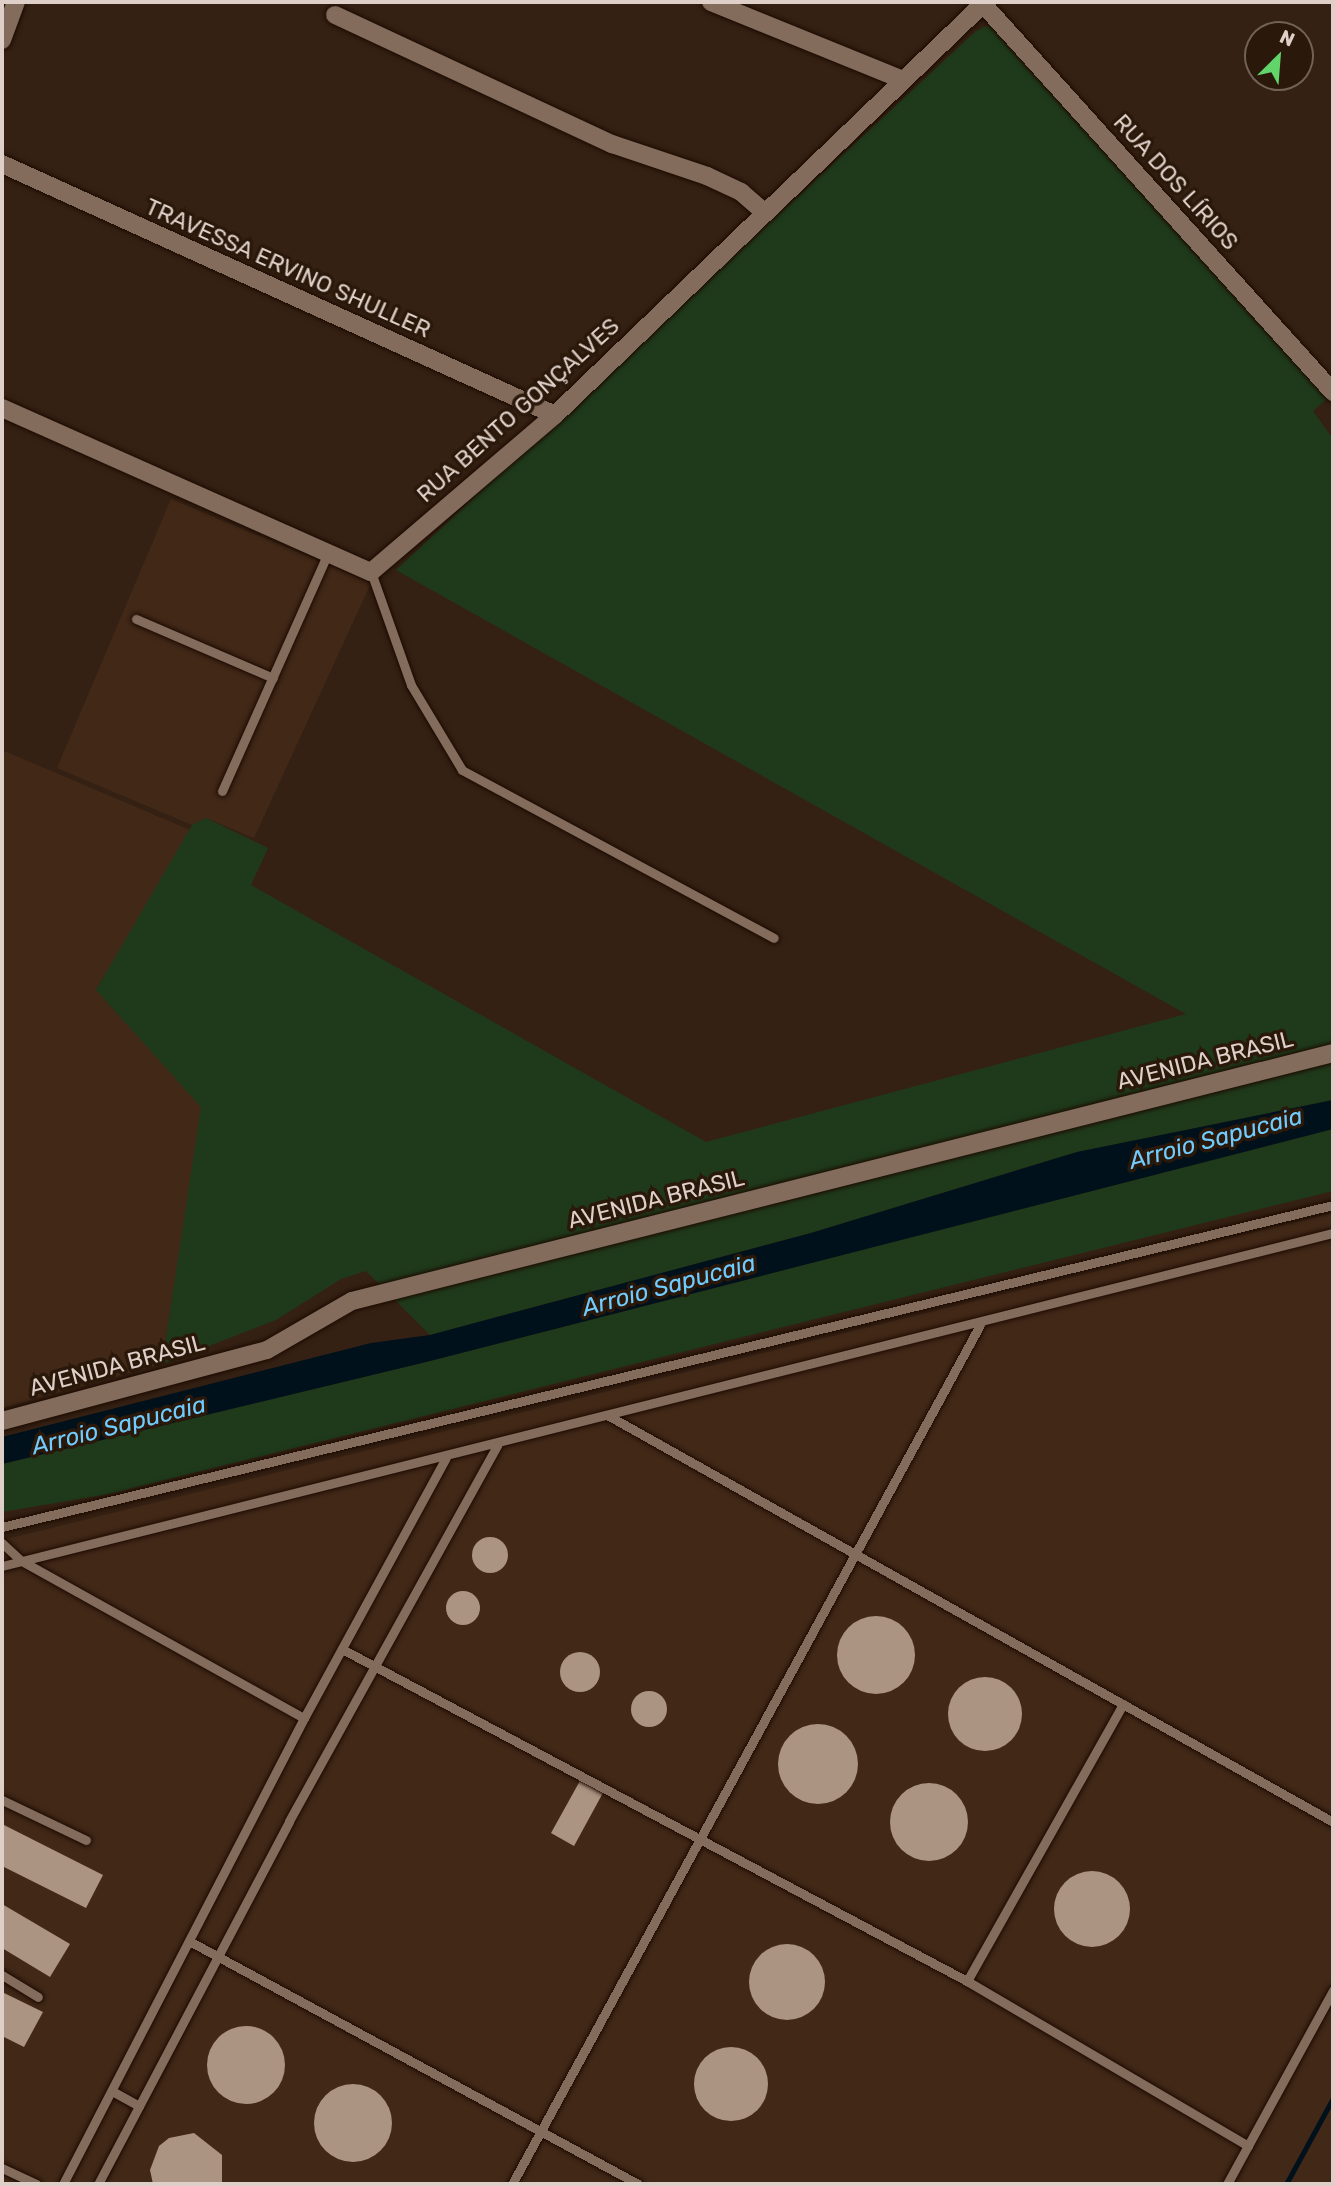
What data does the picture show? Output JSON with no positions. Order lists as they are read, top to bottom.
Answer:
{
  "streets": {
    "main road": [
      "RUA DOS LÍRIOS",
      "TRAVESSA ERVINO SHULLER",
      "RUA BENTO GONÇALVES",
      "AVENIDA BRASIL"
    ]
  },
  "crossings": [
    ["RUA DOS LÍRIOS", "RUA BENTO GONÇALVES"],
    ["TRAVESSA ERVINO SHULLER", "RUA BENTO GONÇALVES"]
  ],
  "water": ["Arroio Sapucaia"],
  "north": "top right"
}
